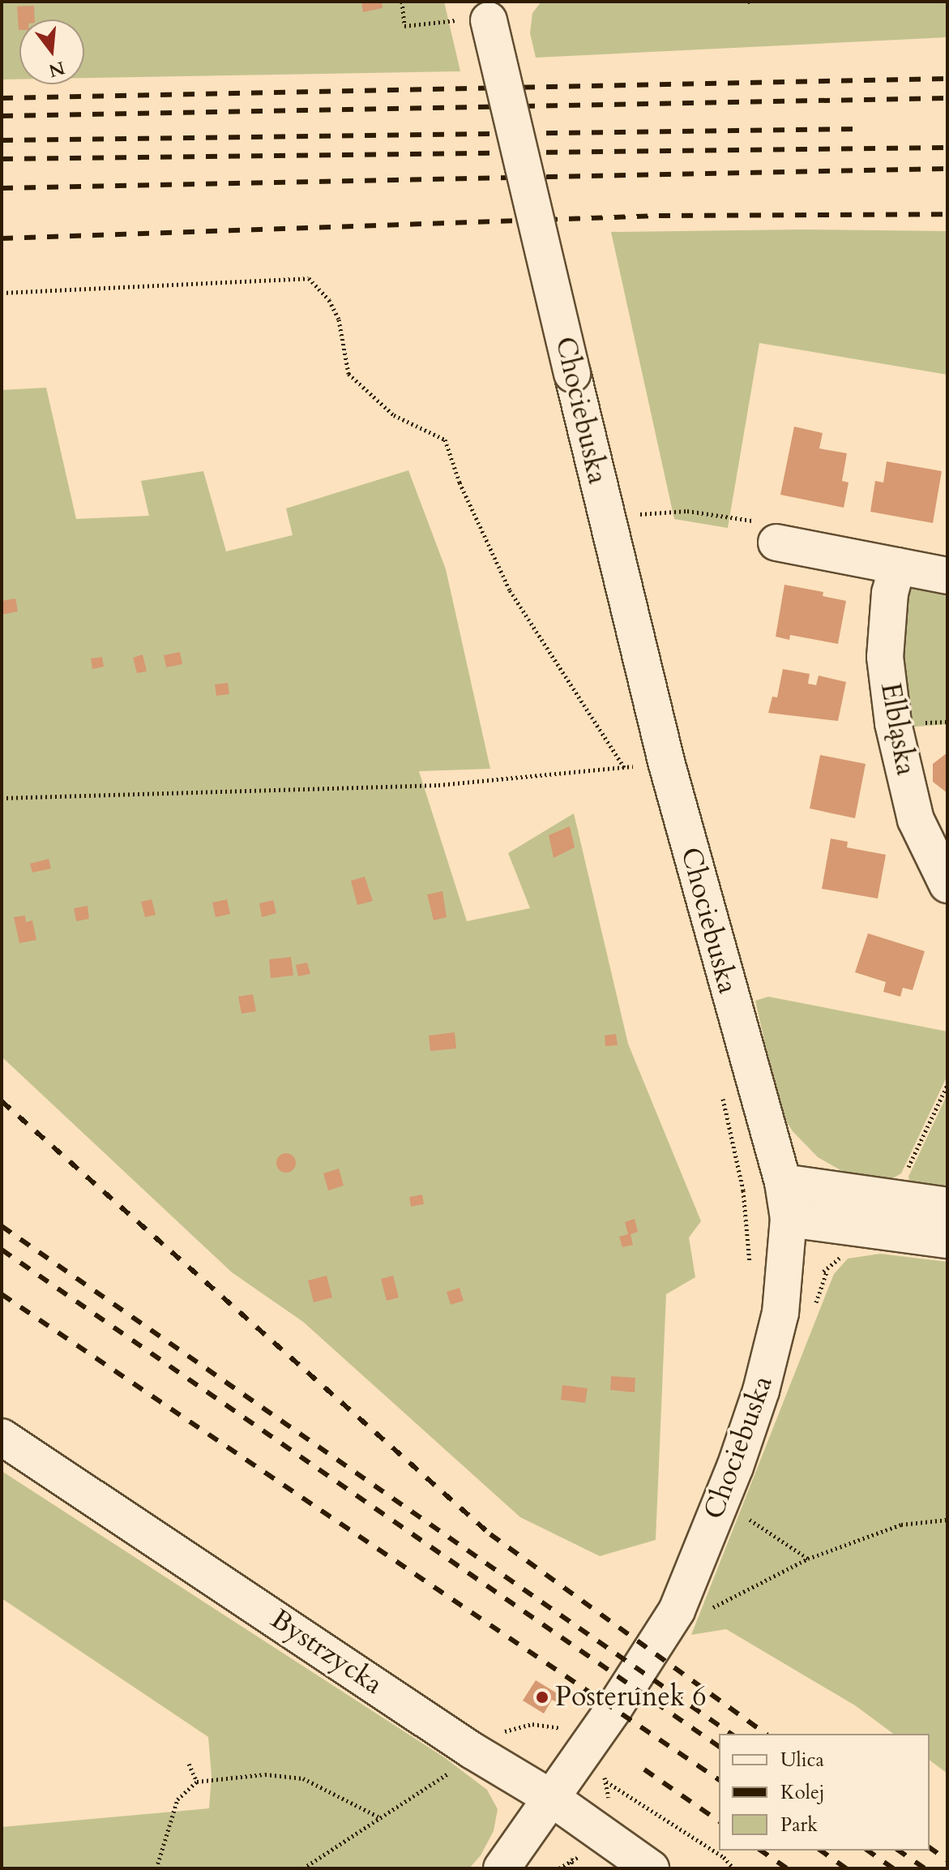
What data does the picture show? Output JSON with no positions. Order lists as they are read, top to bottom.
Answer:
{
  "streets": {
    "street": ["Chociebuska", "Elbląska", "Bystrzycka"]
  },
  "crossings": [
    ["Chociebuska", "Bystrzycka"]
  ],
  "places": ["Posterunek 6"],
  "legend": ["Ulica", "Kolej", "Park"],
  "north": "bottom"
}
